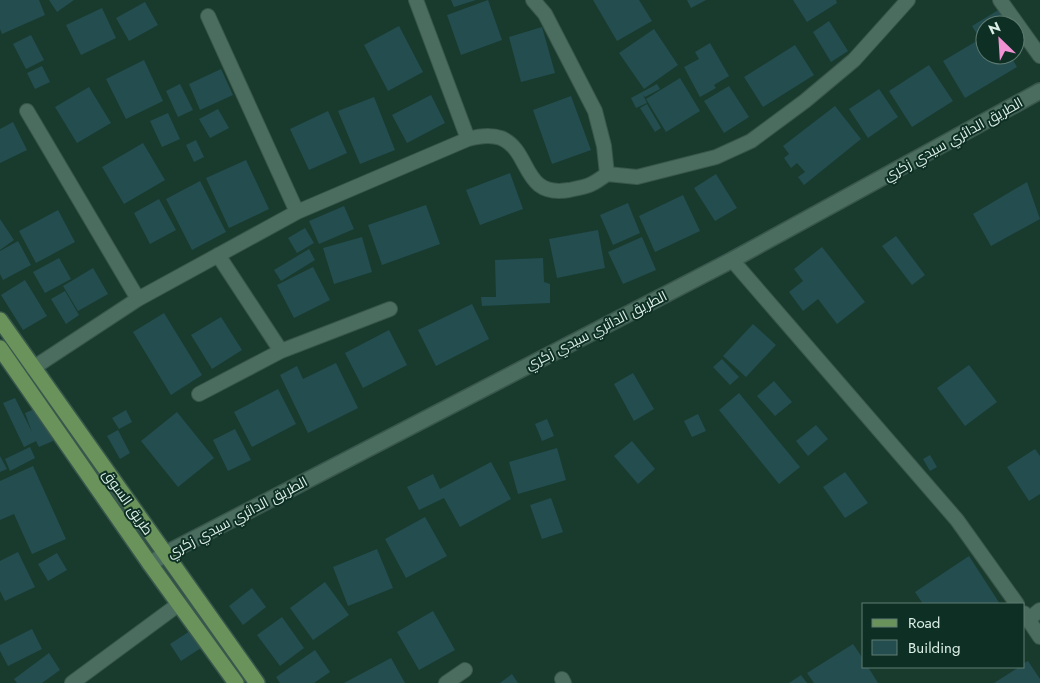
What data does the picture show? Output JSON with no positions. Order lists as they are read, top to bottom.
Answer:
{
  "streets": {
    "main road": ["طريق السوق"],
    "street": ["الطريق الدائري سيدي زكري"]
  },
  "crossings": [
    ["الطريق الدائري سيدي زكري", "طريق السوق"]
  ],
  "legend": ["Road", "Building"],
  "north": "top left"
}
